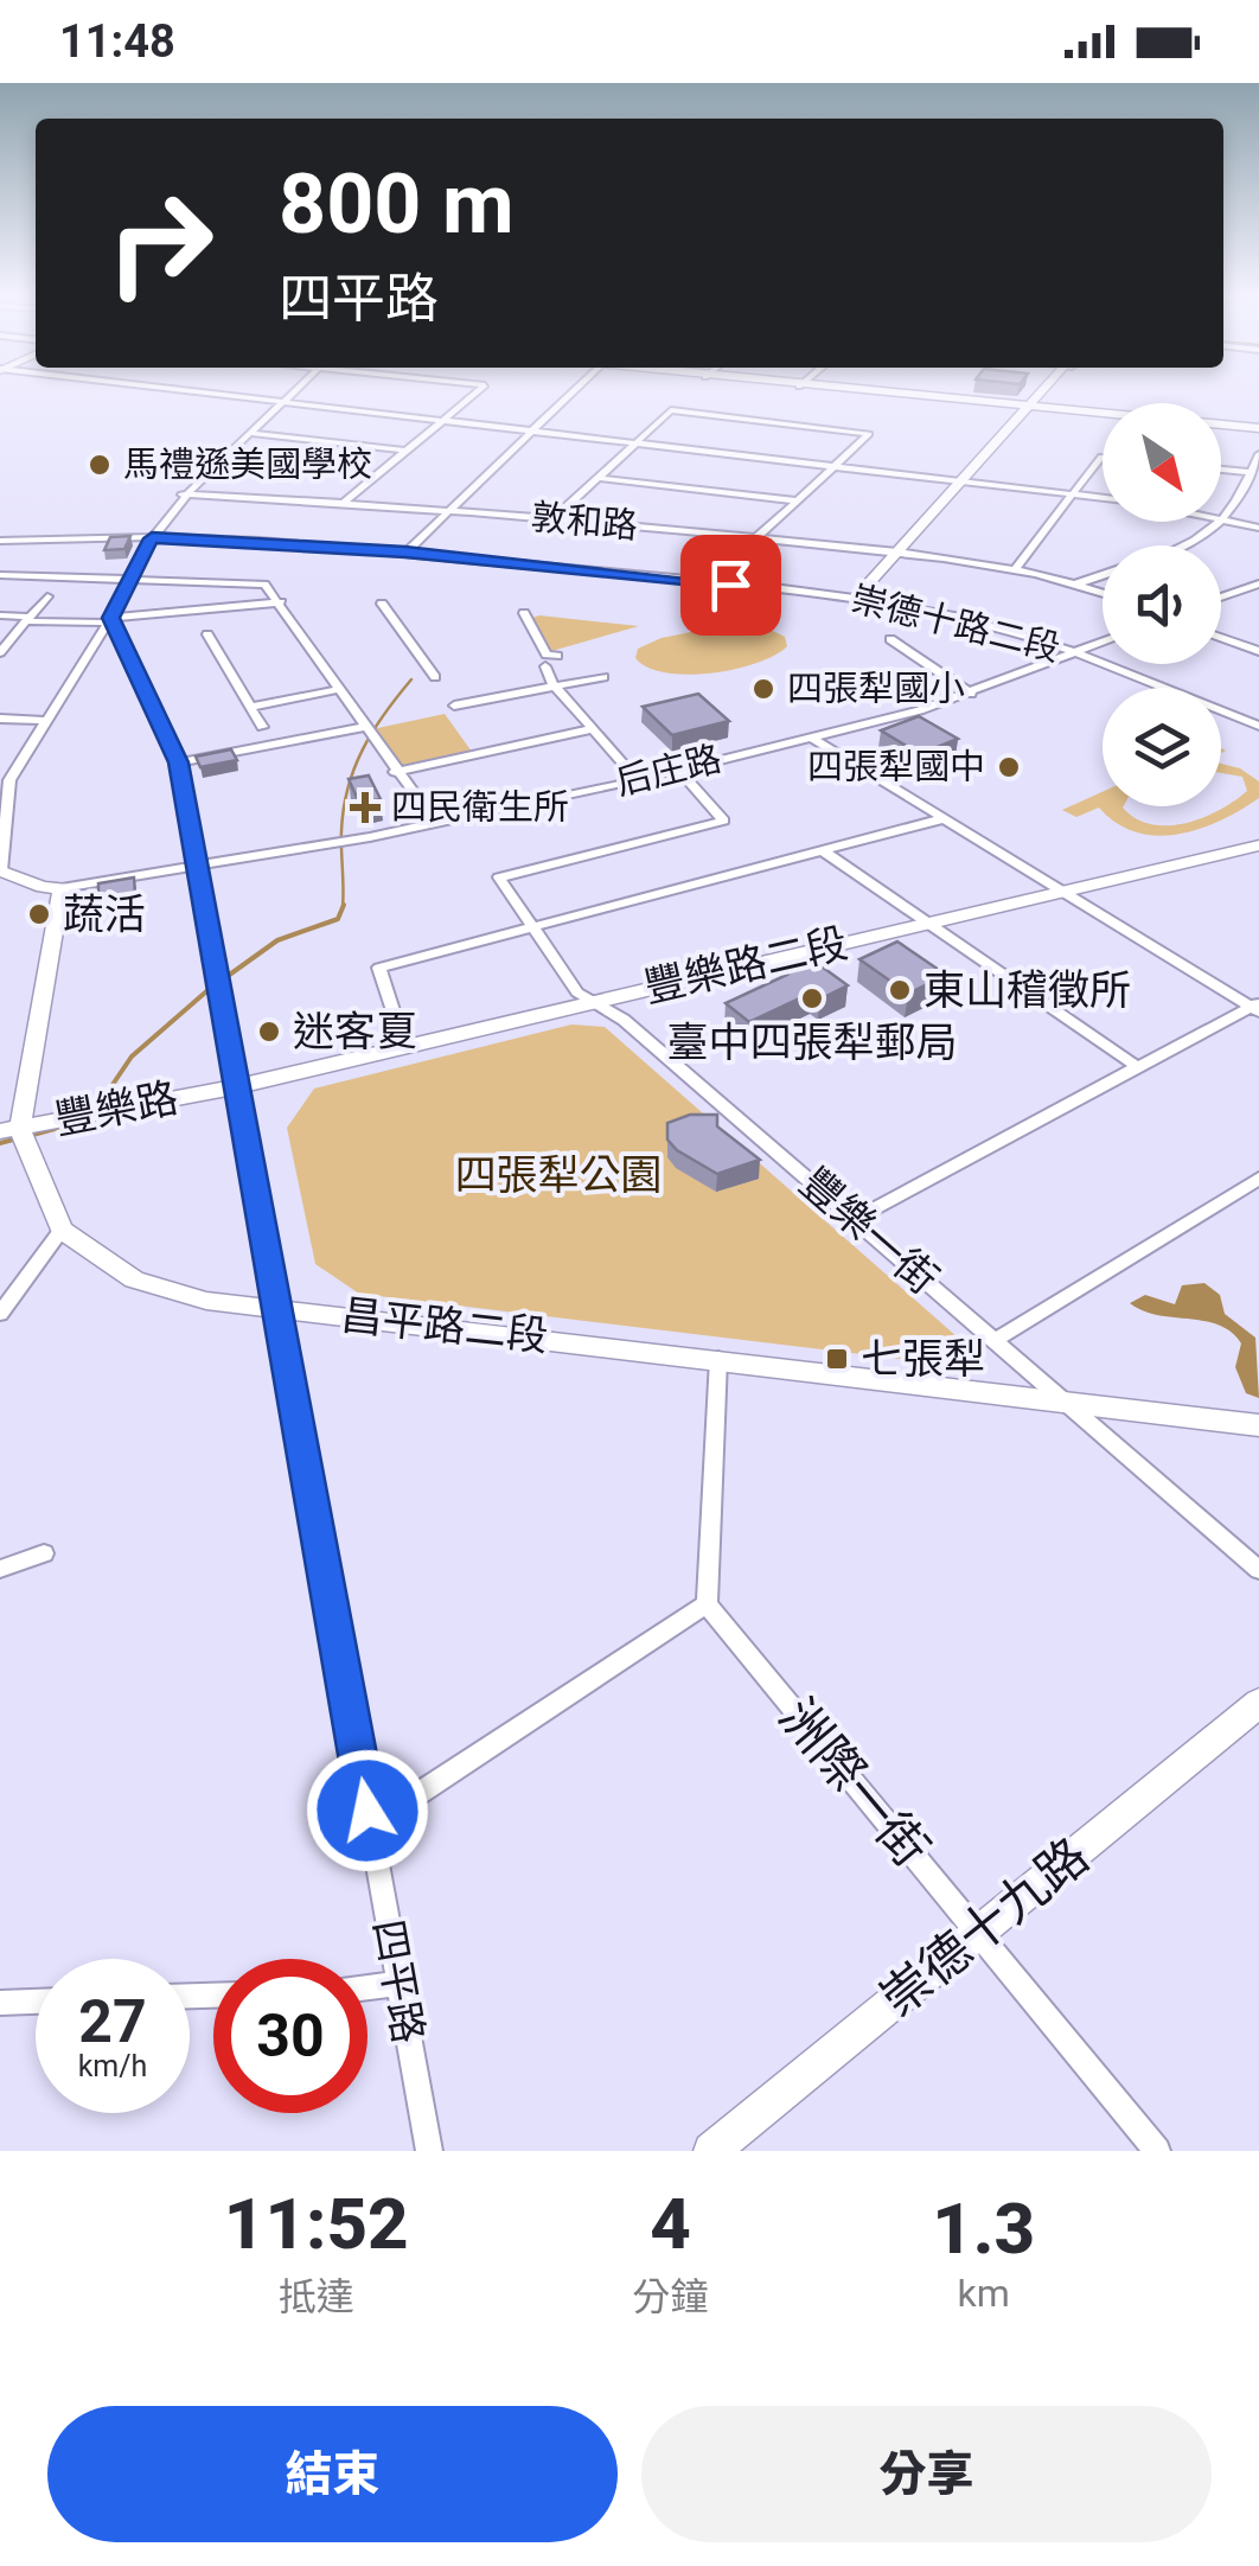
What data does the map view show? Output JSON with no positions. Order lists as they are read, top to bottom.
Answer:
{
  "streets": {
    "street": [
      "敦和路",
      "崇德十路二段",
      "后庄路",
      "豐樂路二段",
      "豐樂路",
      "豐樂一街",
      "昌平路二段",
      "洲際一街",
      "崇德十九路",
      "四平路"
    ]
  },
  "crossings": [
    ["崇德十路二段", "后庄路"],
    ["后庄路", "豐樂一街"],
    ["后庄路", "四平路"],
    ["豐樂路二段", "豐樂路"],
    ["豐樂路二段", "豐樂一街"],
    ["豐樂路二段", "四平路"],
    ["豐樂路", "四平路"],
    ["豐樂一街", "昌平路二段"],
    ["昌平路二段", "四平路"],
    ["洲際一街", "崇德十九路"]
  ],
  "parks": ["四張犁公園"],
  "places": {
    "other": [
      "馬禮遜美國學校",
      "四張犁國小",
      "四張犁國中",
      "蔬活",
      "東山稽徵所",
      "臺中四張犁郵局",
      "迷客夏"
    ],
    "health": ["四民衛生所"],
    "transit": ["七張犁"]
  },
  "north": "bottom right",
  "page": {
    "status": "11:48",
    "turn": ["800 m", "四平路"],
    "speed": "27 km/h",
    "limit": "30",
    "eta": [
      "11:52",
      "抵達",
      "4",
      "分鐘",
      "1.3",
      "km"
    ],
    "buttons": ["結束", "分享"]
  }
}
